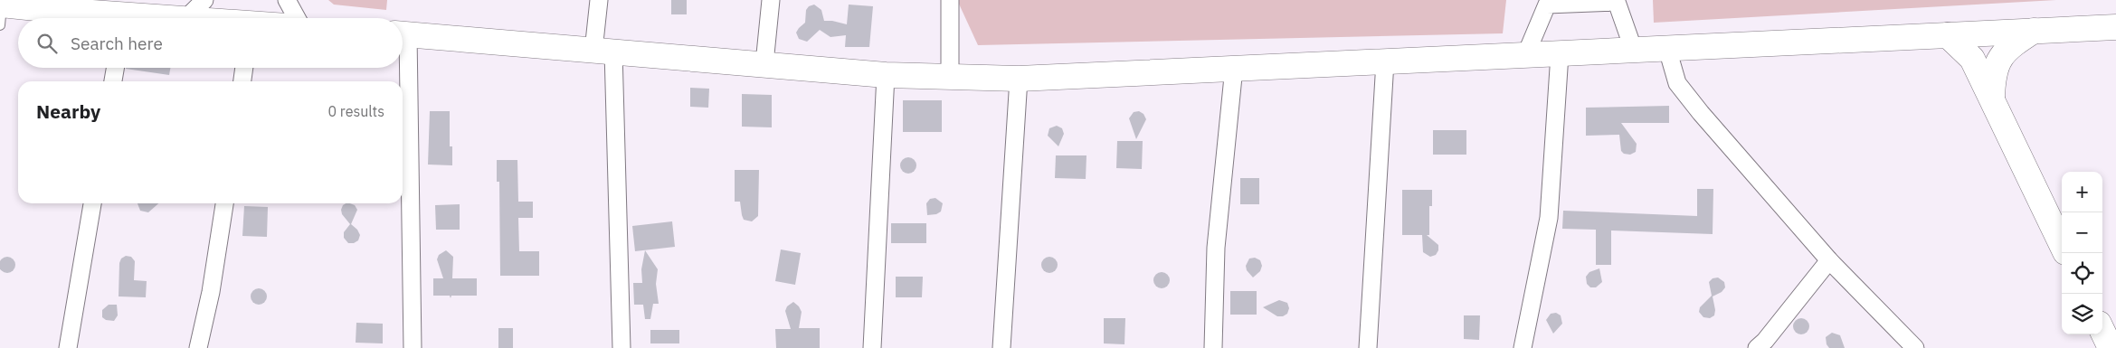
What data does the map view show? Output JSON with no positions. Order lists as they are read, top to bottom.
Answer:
{
  "page": {
    "search": "Search here",
    "heading": ["Nearby", "0 results"],
    "map_buttons": ["+", "−"]
  }
}
